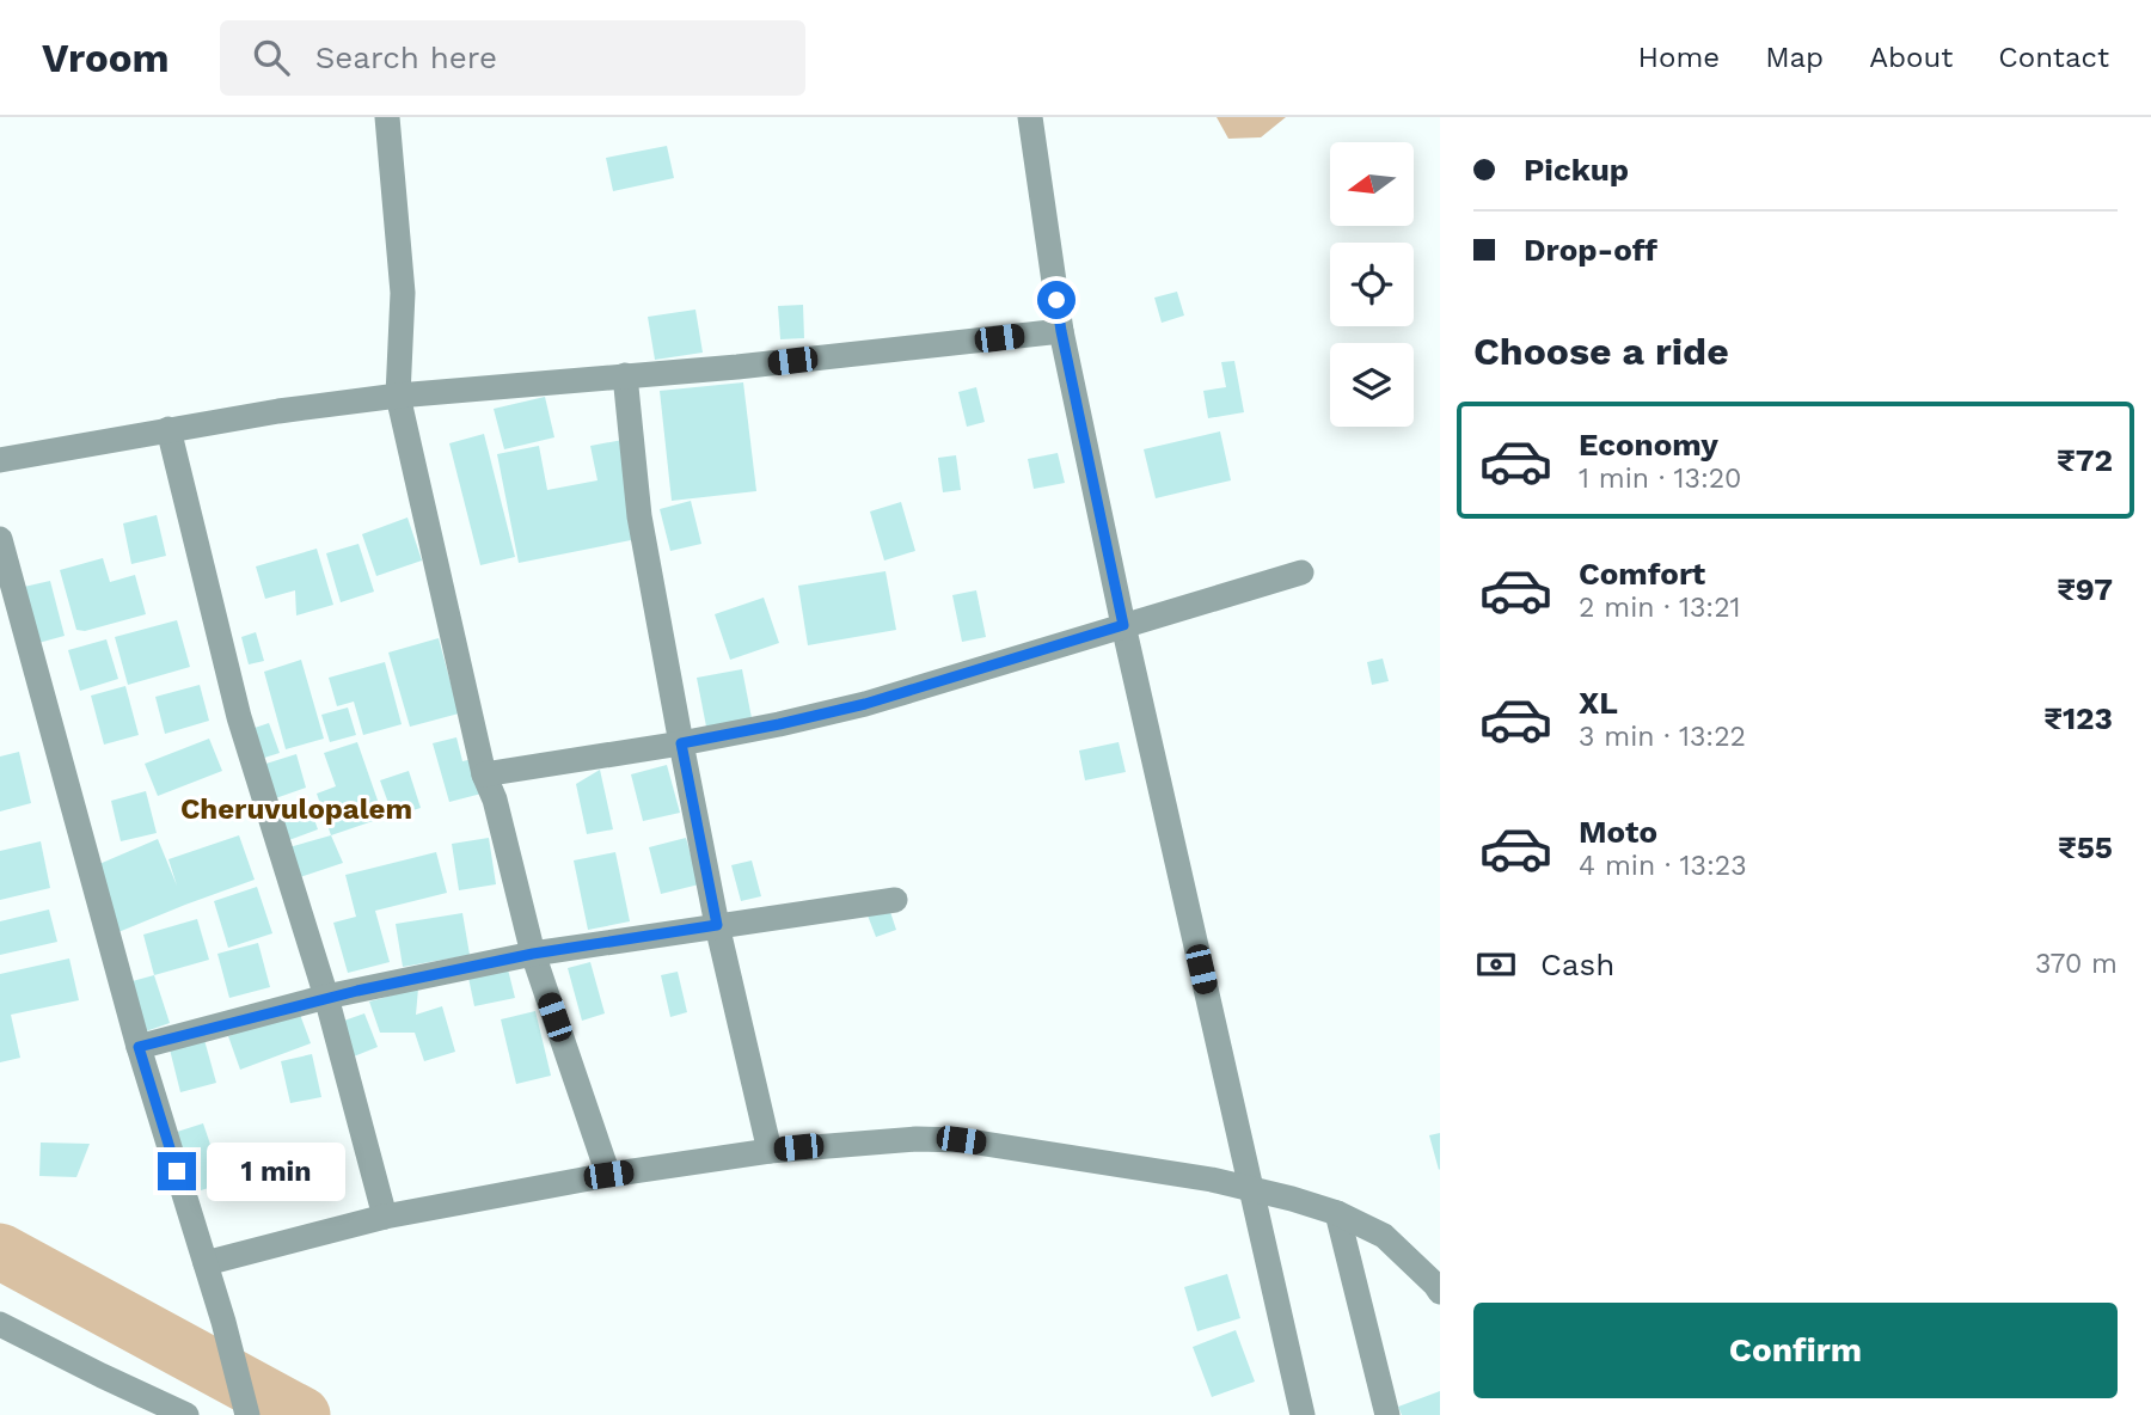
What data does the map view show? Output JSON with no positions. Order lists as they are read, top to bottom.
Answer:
{
  "districts": ["Cheruvulopalem"],
  "north": "left",
  "page": {
    "header": "Vroom",
    "search": "Search here",
    "nav": [
      "Home",
      "Map",
      "About",
      "Contact"
    ],
    "banner": ["Pickup", "Drop-off"],
    "heading": "Choose a ride",
    "list": [
      {
        "name": "Economy",
        "note": "1 min · 13:20",
        "value": "₹72"
      },
      {
        "name": "Comfort",
        "note": "2 min · 13:21",
        "value": "₹97"
      },
      {
        "name": "XL",
        "note": "3 min · 13:22",
        "value": "₹123"
      },
      {
        "name": "Moto",
        "note": "4 min · 13:23",
        "value": "₹55"
      }
    ],
    "pay": ["Cash", "370 m"],
    "bubble": "1 min",
    "buttons": "Confirm"
  }
}
